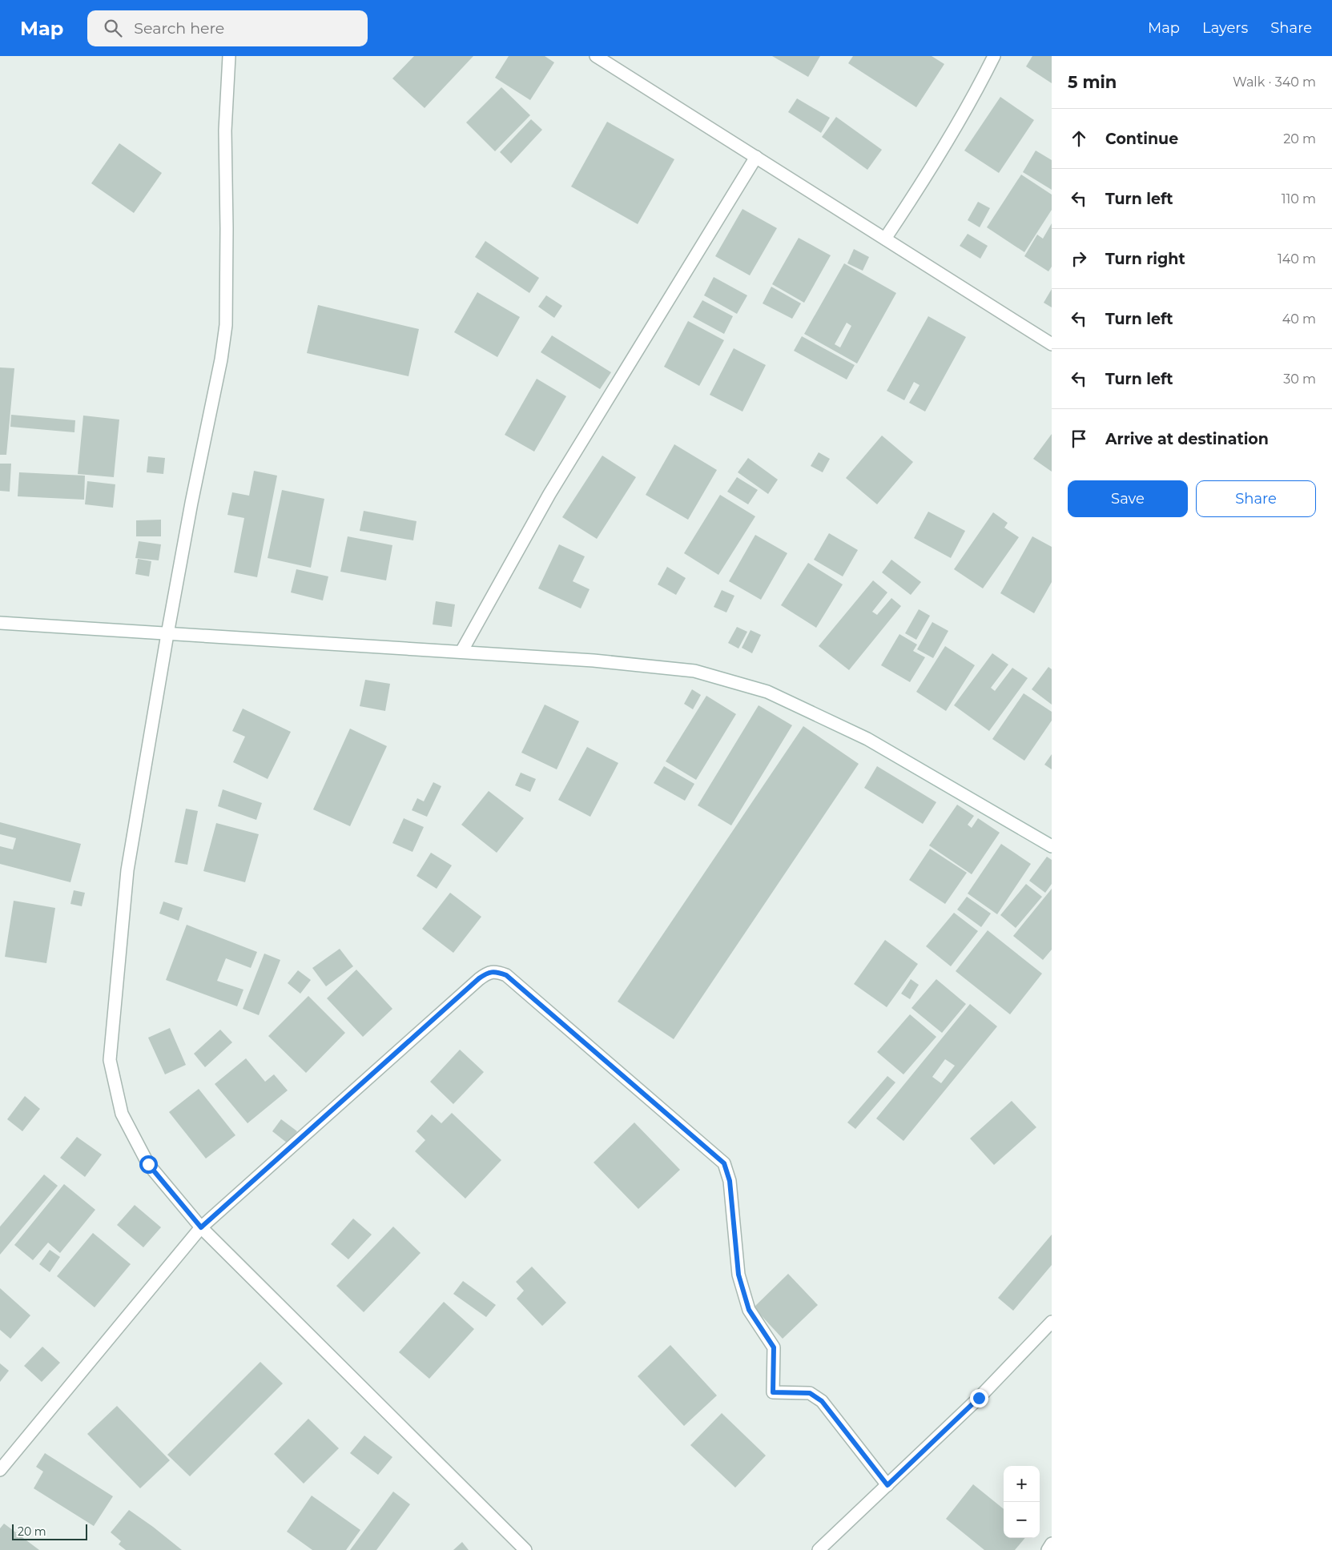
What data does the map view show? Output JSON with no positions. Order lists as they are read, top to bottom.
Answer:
{
  "scale_bar": "20 m",
  "page": {
    "header": "Map",
    "search": "Search here",
    "nav": ["Map", "Layers", "Share"],
    "heading": ["5 min", "Walk · 340 m"],
    "list": [
      ["Continue", "20 m"],
      ["Turn left", "110 m"],
      ["Turn right", "140 m"],
      ["Turn left", "40 m"],
      ["Turn left", "30 m"],
      "Arrive at destination"
    ],
    "buttons": ["Save", "Share"],
    "map_buttons": ["+", "−"],
    "scale": "20 m"
  }
}
